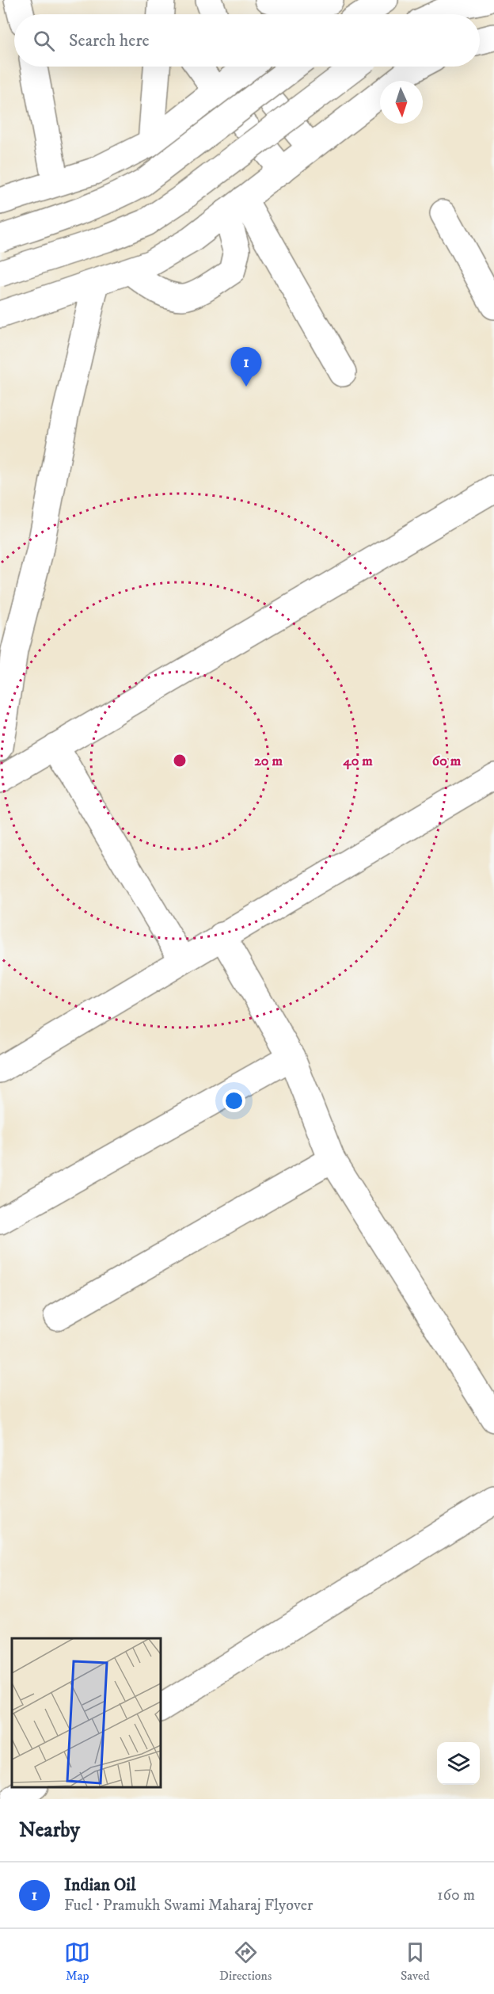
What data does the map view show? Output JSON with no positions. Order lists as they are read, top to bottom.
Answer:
{
  "north": "bottom",
  "page": {
    "search": "Search here",
    "pins": "1",
    "heading": "Nearby",
    "list": [
      {
        "mark": "1",
        "name": "Indian Oil",
        "note": "Fuel · Pramukh Swami Maharaj Flyover",
        "value": "160 m"
      }
    ],
    "nav": ["Map", "Directions", "Saved"]
  },
  "rings": ["20 m", "40 m", "60 m"]
}
